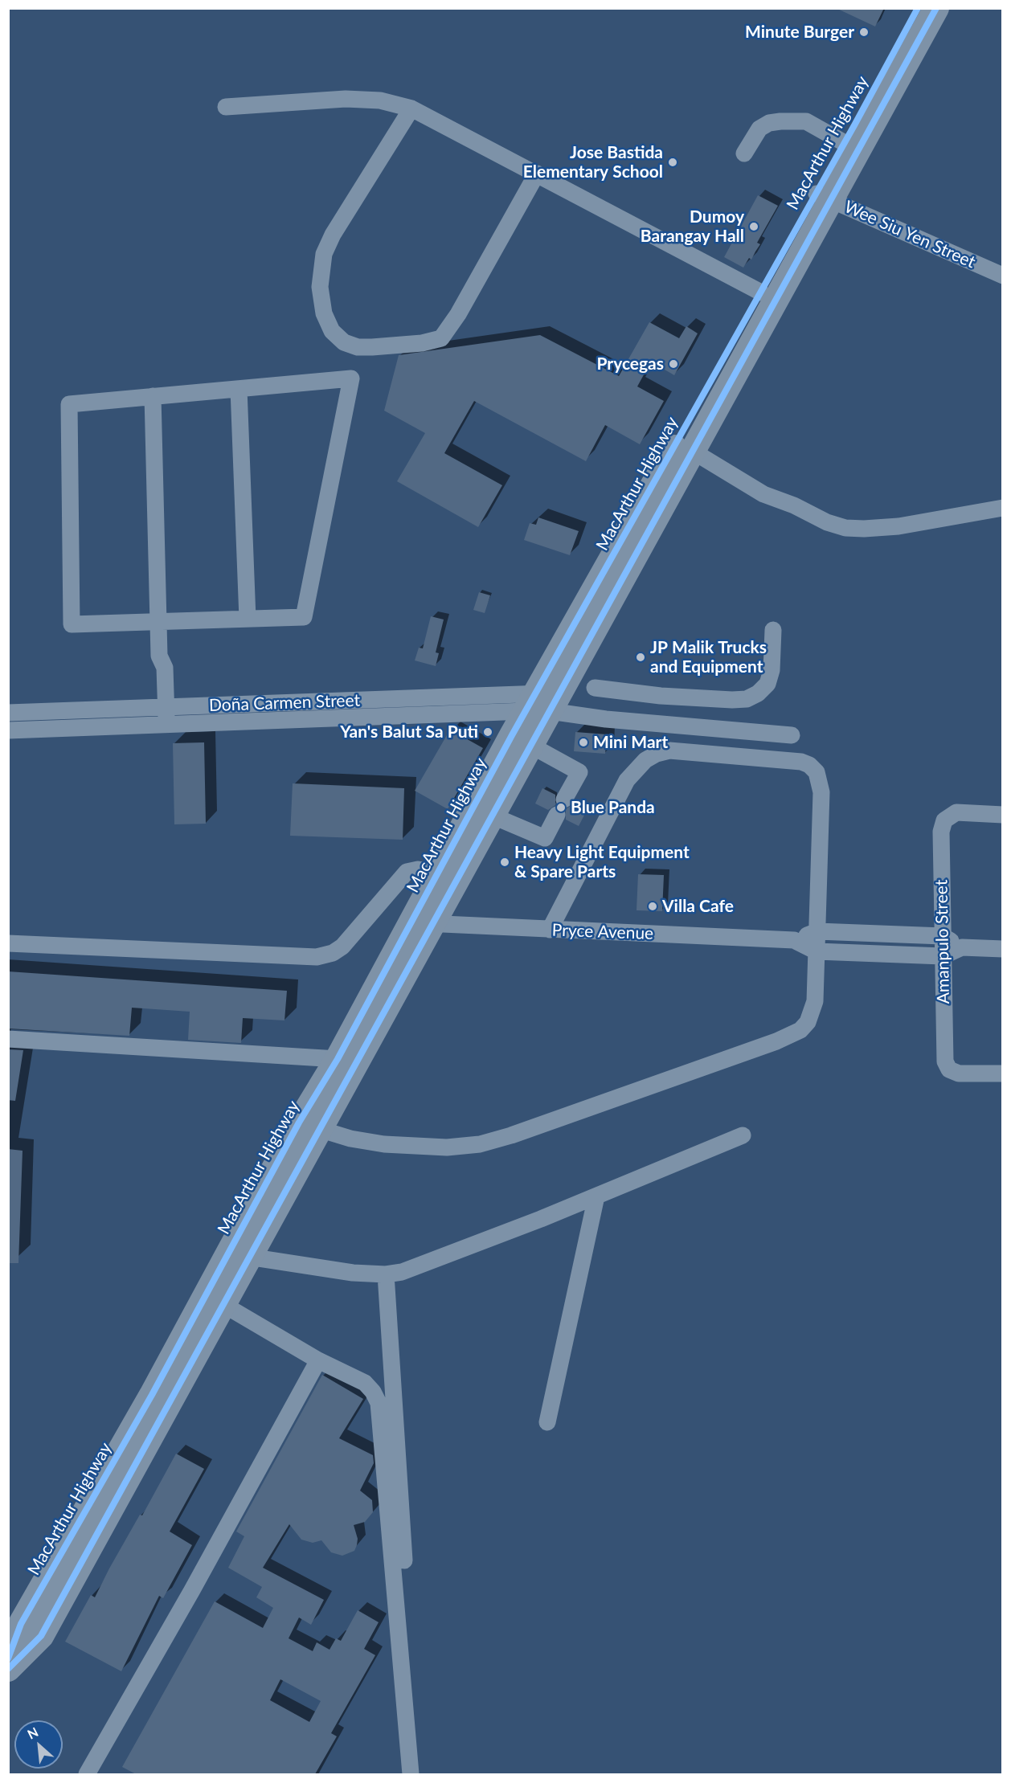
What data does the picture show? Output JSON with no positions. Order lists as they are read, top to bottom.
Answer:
{
  "streets": {
    "highway": ["MacArthur Highway"],
    "street": [
      "Wee Siu Yen Street",
      "Doña Carmen Street",
      "Pryce Avenue",
      "Amanpulo Street"
    ]
  },
  "crossings": [
    ["MacArthur Highway", "Wee Siu Yen Street"],
    ["MacArthur Highway", "Doña Carmen Street"],
    ["MacArthur Highway", "Pryce Avenue"],
    ["Pryce Avenue", "Amanpulo Street"]
  ],
  "places": [
    "Minute Burger",
    "Jose Bastida Elementary School",
    "Dumoy Barangay Hall",
    "Prycegas",
    "JP Malik Trucks and Equipment",
    "Yan's Balut Sa Puti",
    "Mini Mart",
    "Blue Panda",
    "Heavy Light Equipment & Spare Parts",
    "Villa Cafe"
  ],
  "north": "top left"
}
